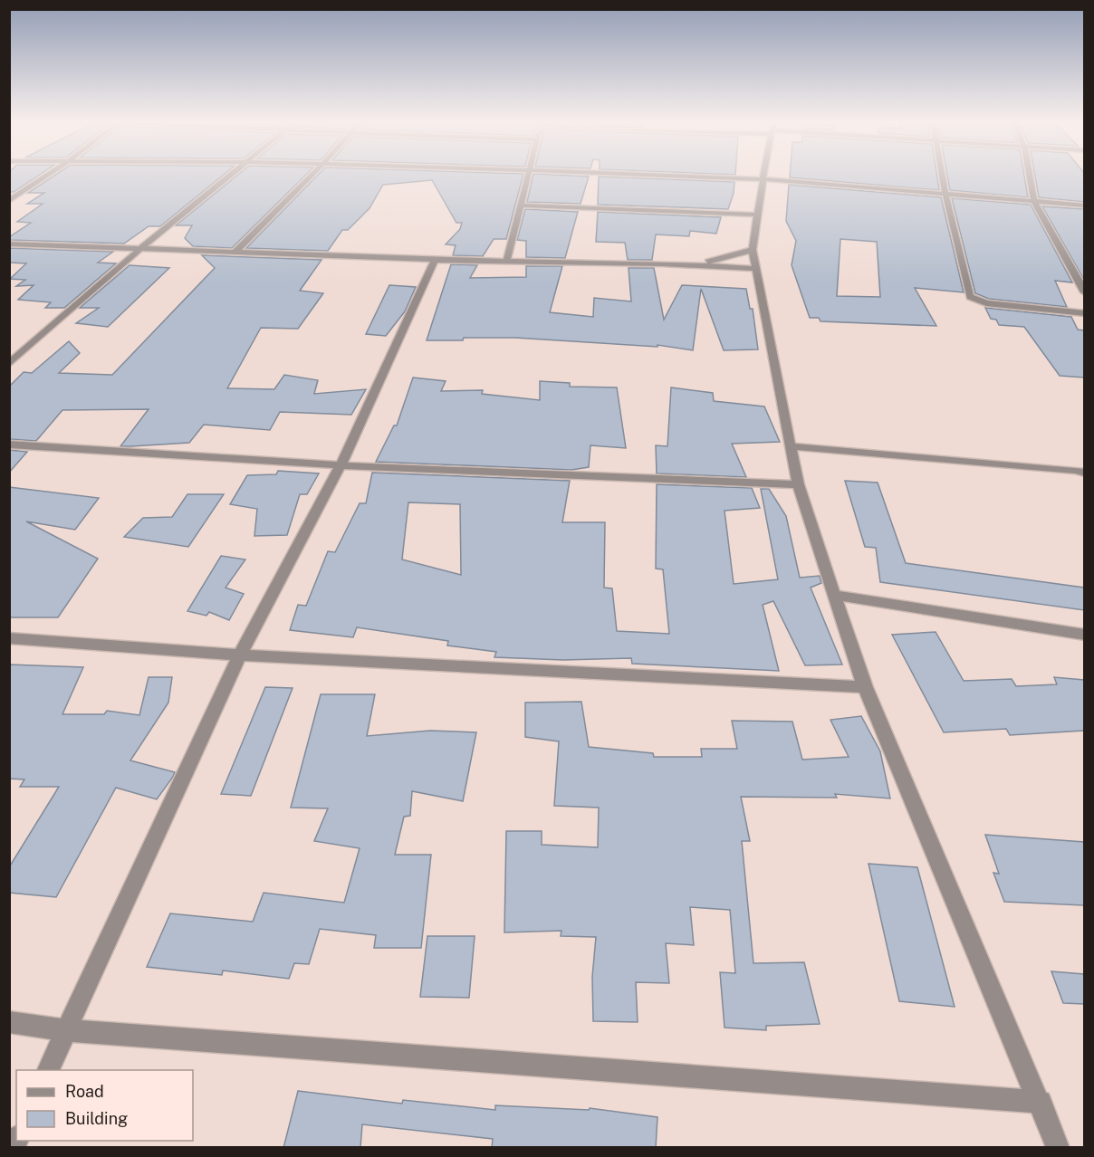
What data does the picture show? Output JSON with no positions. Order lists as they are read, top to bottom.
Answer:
{
  "legend": ["Road", "Building"]
}
